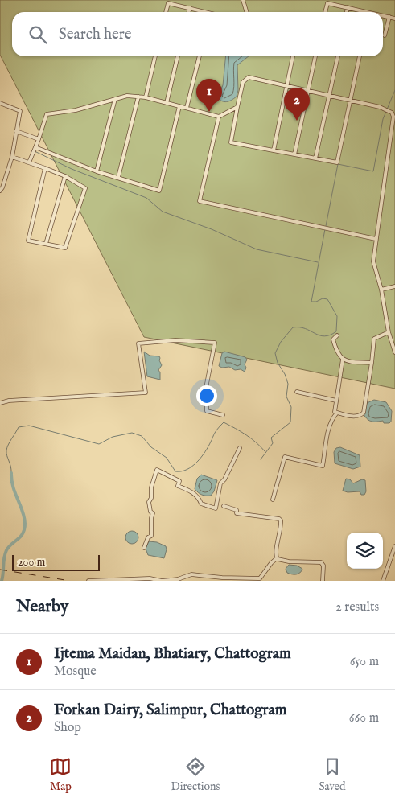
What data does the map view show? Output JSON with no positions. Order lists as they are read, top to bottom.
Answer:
{
  "scale_bar": "200 m",
  "page": {
    "search": "Search here",
    "pins": ["1", "2"],
    "scale": "200 m",
    "heading": ["Nearby", "2 results"],
    "list": [
      {
        "mark": "1",
        "name": "Ijtema Maidan, Bhatiary, Chattogram",
        "note": "Mosque",
        "value": "650 m"
      },
      {
        "mark": "2",
        "name": "Forkan Dairy, Salimpur, Chattogram",
        "note": "Shop",
        "value": "660 m"
      }
    ],
    "nav": ["Map", "Directions", "Saved"]
  }
}
